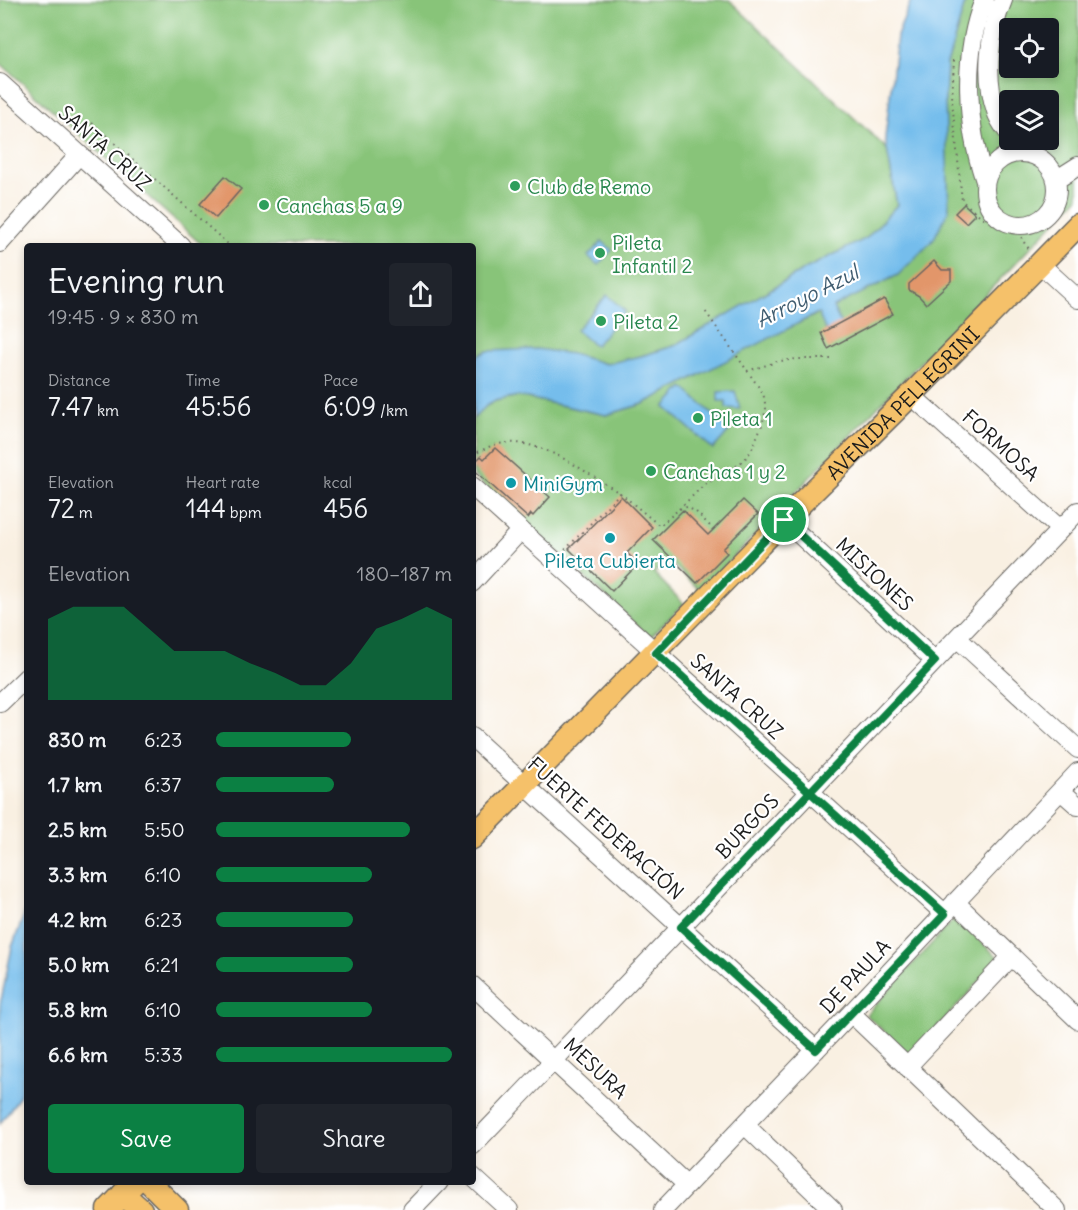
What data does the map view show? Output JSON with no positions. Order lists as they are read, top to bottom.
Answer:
{
  "streets": {
    "main road": ["AVENIDA PELLEGRINI"],
    "street": [
      "SANTA CRUZ",
      "FORMOSA",
      "MISIONES",
      "BURGOS",
      "FUERTE FEDERACIÓN",
      "DE PAULA",
      "MESURA"
    ]
  },
  "crossings": [
    ["SANTA CRUZ", "AVENIDA PELLEGRINI"],
    ["SANTA CRUZ", "BURGOS"],
    ["SANTA CRUZ", "DE PAULA"],
    ["AVENIDA PELLEGRINI", "FORMOSA"],
    ["AVENIDA PELLEGRINI", "MISIONES"],
    ["AVENIDA PELLEGRINI", "FUERTE FEDERACIÓN"],
    ["FORMOSA", "BURGOS"],
    ["MISIONES", "BURGOS"],
    ["BURGOS", "FUERTE FEDERACIÓN"],
    ["BURGOS", "MESURA"],
    ["FUERTE FEDERACIÓN", "DE PAULA"],
    ["DE PAULA", "MESURA"]
  ],
  "water": ["Arroyo Azul"],
  "places": [
    "Club de Remo",
    "Canchas 5 a 9",
    "Pileta Infantil 2",
    "Pileta 2",
    "Pileta 1",
    "Canchas 1 y 2",
    "MiniGym",
    "Pileta Cubierta"
  ],
  "page": {
    "heading": ["Evening run", "19:45 · 9 × 830 m"],
    "stats": [
      ["Distance", "7.47 km"],
      ["Time", "45:56"],
      ["Pace", "6:09 /km"],
      ["Elevation", "72 m"],
      ["Heart rate", "144 bpm"],
      ["kcal", "456"]
    ],
    "chart": ["Elevation", "180–187 m"],
    "list": [
      {
        "name": "830 m",
        "note": "6:23"
      },
      {
        "name": "1.7 km",
        "note": "6:37"
      },
      {
        "name": "2.5 km",
        "note": "5:50"
      },
      {
        "name": "3.3 km",
        "note": "6:10"
      },
      {
        "name": "4.2 km",
        "note": "6:23"
      },
      {
        "name": "5.0 km",
        "note": "6:21"
      },
      {
        "name": "5.8 km",
        "note": "6:10"
      },
      {
        "name": "6.6 km",
        "note": "5:33"
      }
    ],
    "buttons": ["Save", "Share"]
  }
}
